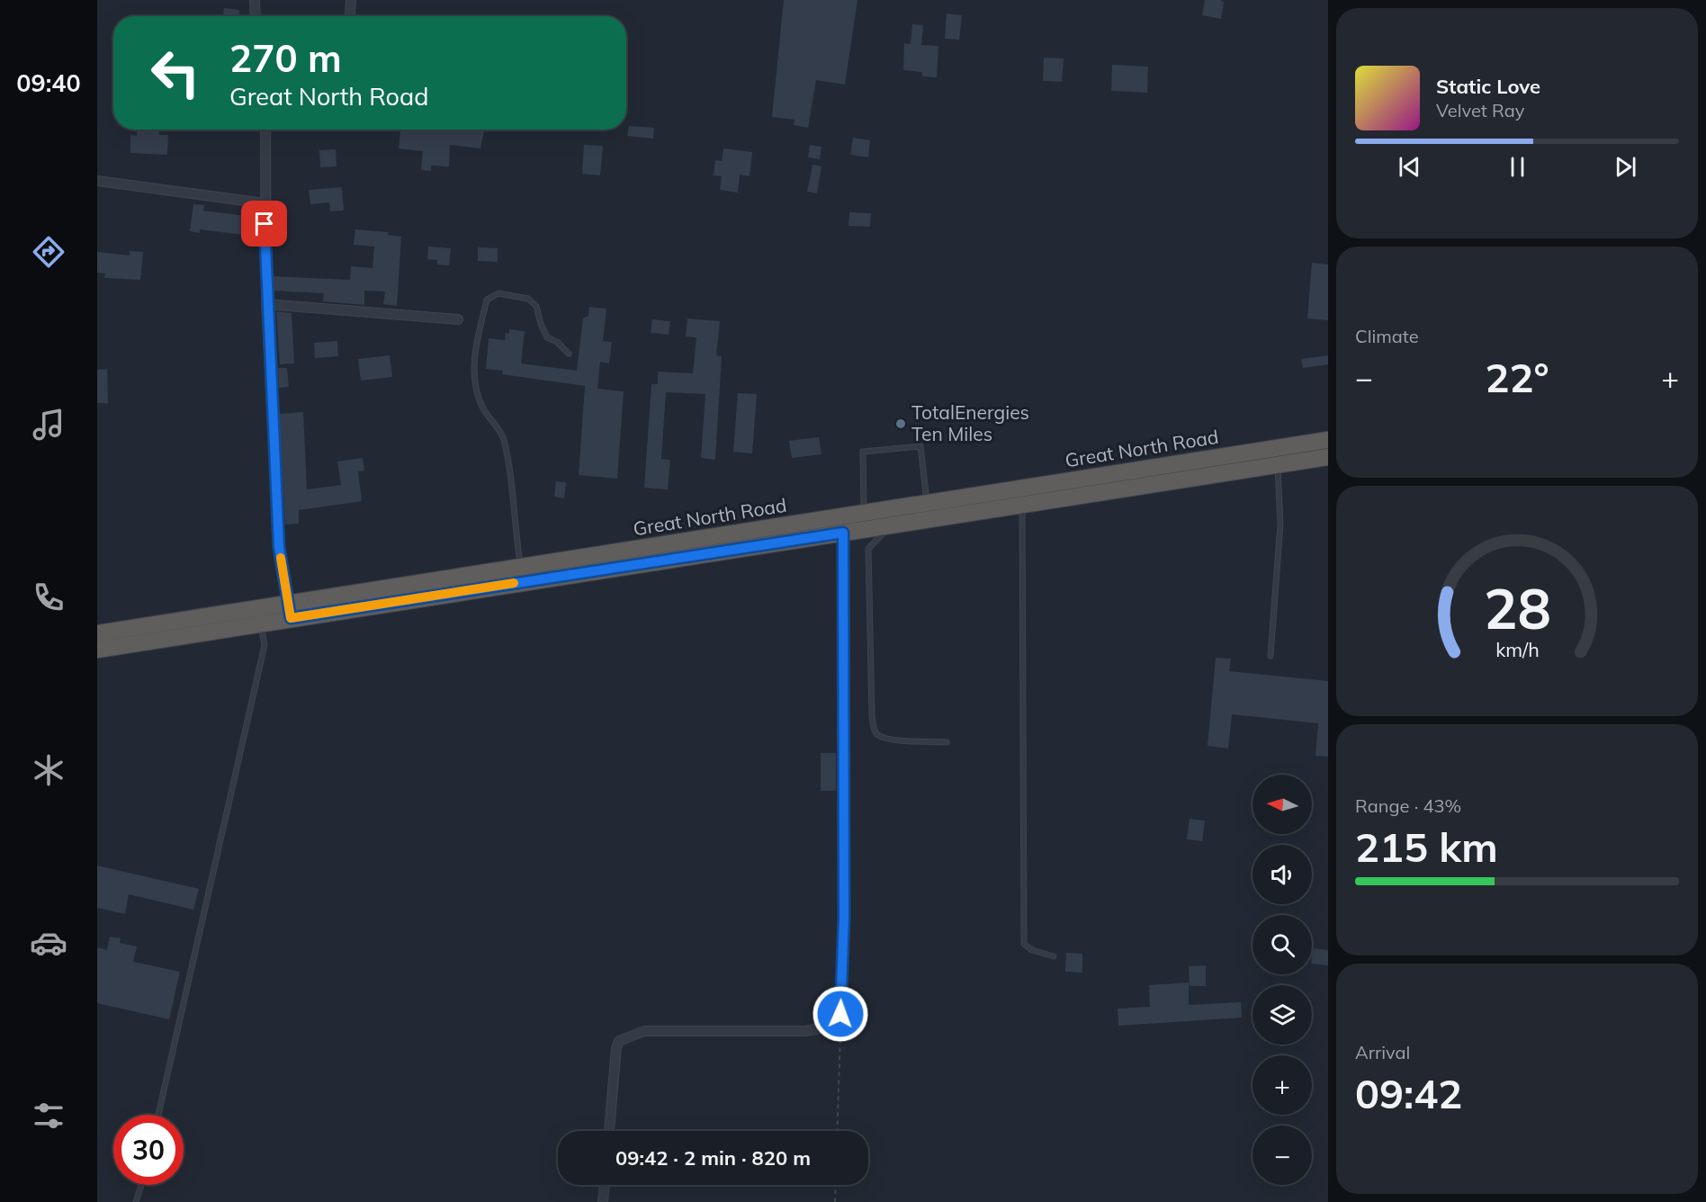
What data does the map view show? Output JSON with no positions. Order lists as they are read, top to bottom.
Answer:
{
  "streets": {
    "highway": ["Great North Road"]
  },
  "places": ["TotalEnergies Ten Miles"],
  "north": "left",
  "page": {
    "tabs": "09:40",
    "turn": ["270 m", "Great North Road"],
    "song": ["Static Love", "Velvet Ray"],
    "tile": [
      "Climate",
      ["Range · 43%", "215 km"],
      ["Arrival", "09:42"]
    ],
    "heat": ["−", "22°", "+"],
    "map_buttons": ["+", "−"],
    "limit": "30",
    "trip": "09:42 · 2 min · 820 m",
    "gauge": ["28", "km/h"]
  }
}
